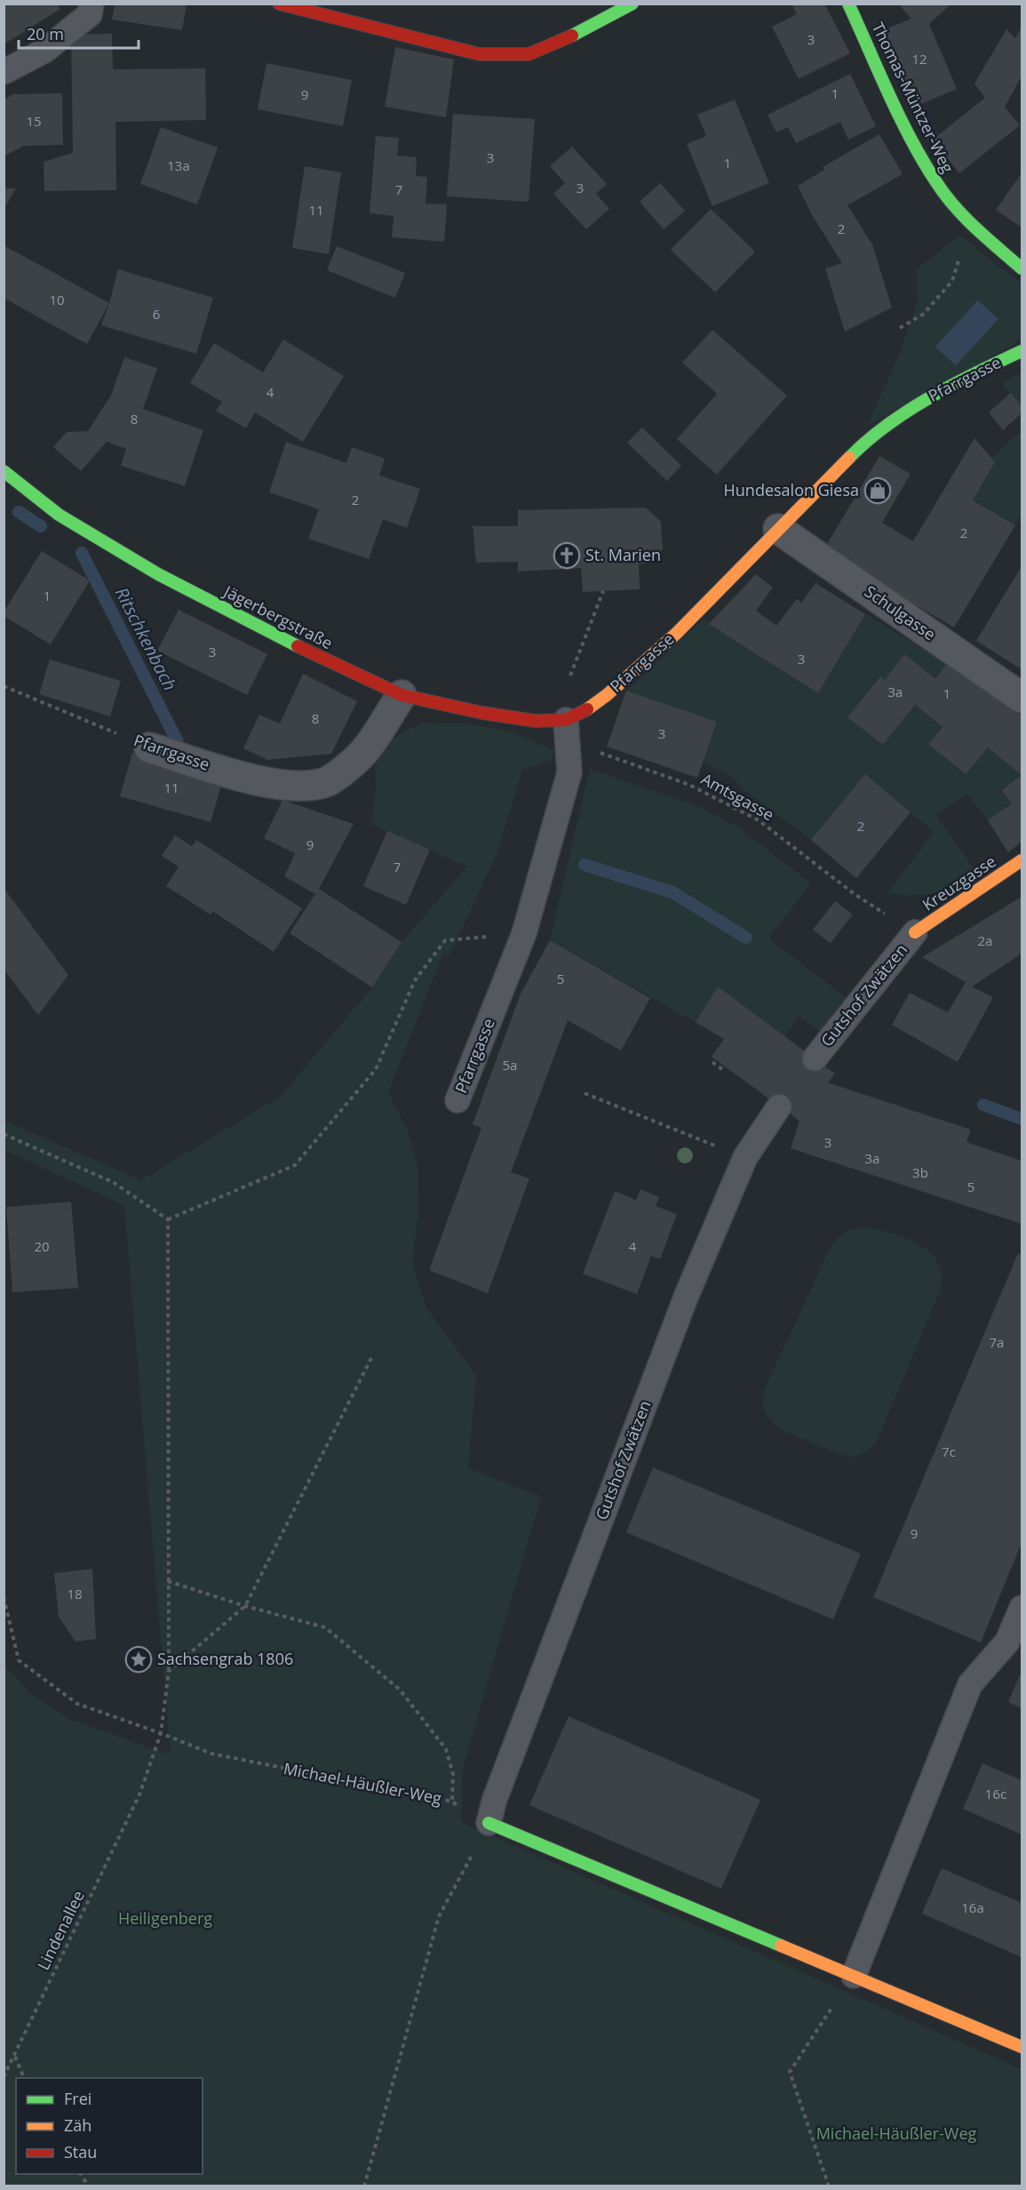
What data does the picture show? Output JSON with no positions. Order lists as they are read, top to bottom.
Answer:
{
  "streets": {
    "street": [
      "Thomas-Müntzer-Weg",
      "Pfarrgasse",
      "Schulgasse",
      "Jägerbergstraße",
      "Kreuzgasse"
    ],
    "lane": ["Gutshof Zwätzen"],
    "path": ["Amtsgasse", "Michael-Häußler-Weg", "Lindenallee"]
  },
  "crossings": [
    ["Pfarrgasse", "Schulgasse"],
    ["Pfarrgasse", "Jägerbergstraße"],
    ["Kreuzgasse", "Gutshof Zwätzen"],
    ["Gutshof Zwätzen", "Michael-Häußler-Weg"],
    ["Michael-Häußler-Weg", "Lindenallee"]
  ],
  "water": ["Ritschkenbach"],
  "parks": ["Heiligenberg", "Michael-Häußler-Weg"],
  "places": {
    "shop": ["Hundesalon Giesa"],
    "church": ["St. Marien"],
    "place": ["Sachsengrab 1806"]
  },
  "house_numbers": [
    "3",
    "12",
    "1",
    "9",
    "15",
    "3",
    "1",
    "13a",
    "3",
    "7",
    "11",
    "2",
    "10",
    "6",
    "4",
    "8",
    "2",
    "2",
    "1",
    "3",
    "3",
    "3a",
    "1",
    "8",
    "3",
    "11",
    "2",
    "9",
    "7",
    "2a",
    "5",
    "5a",
    "3",
    "3a",
    "3b",
    "5",
    "20",
    "4",
    "7a",
    "7c",
    "9",
    "18",
    "16c",
    "16a"
  ],
  "legend": ["Frei", "Zäh", "Stau"],
  "scale_bar": "20 m"
}
